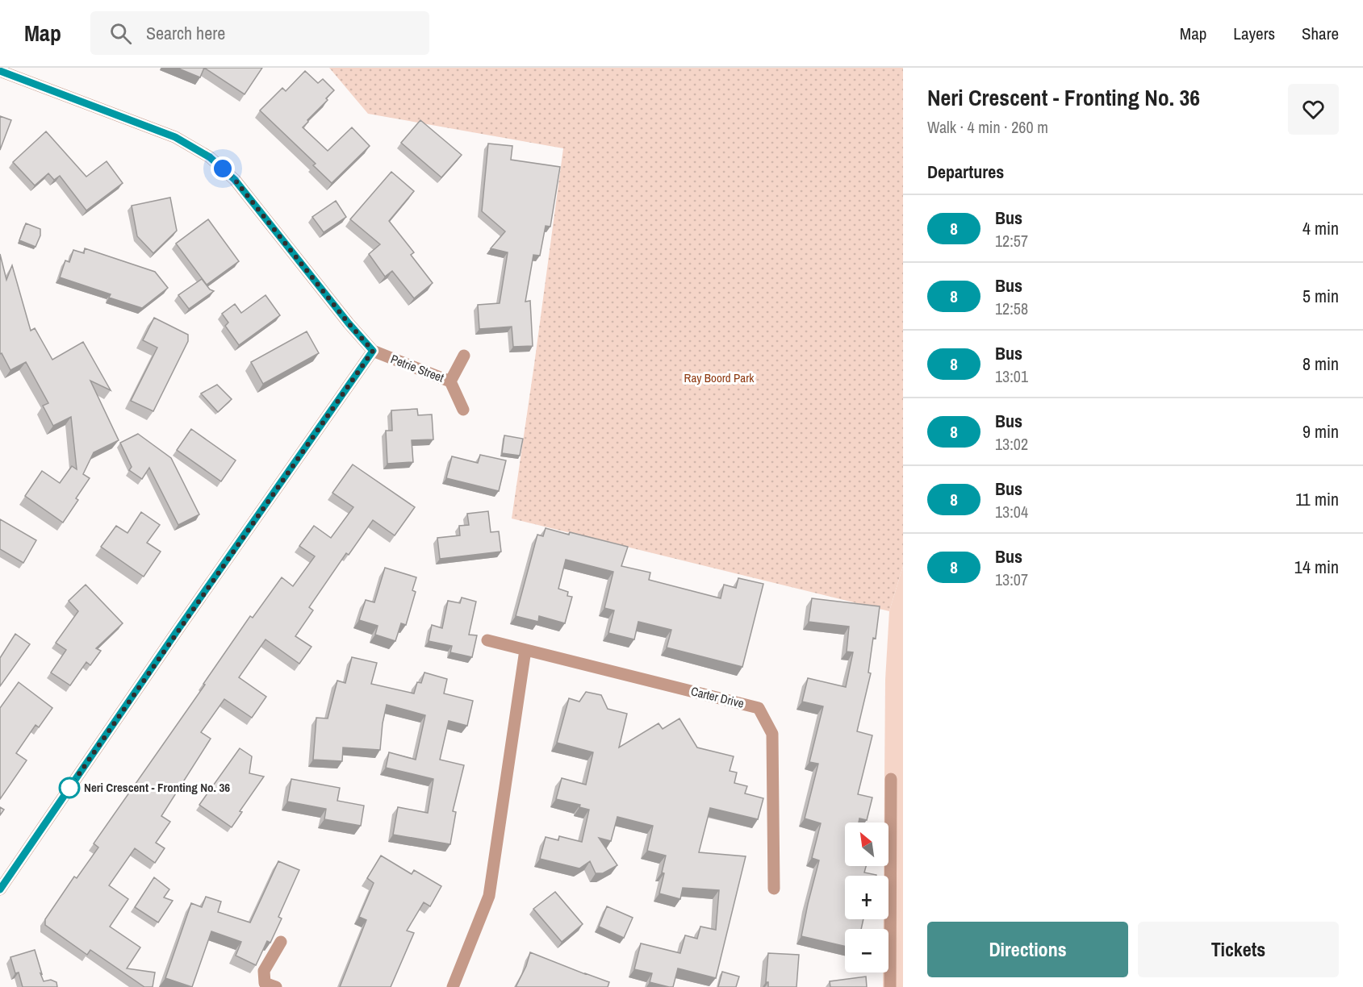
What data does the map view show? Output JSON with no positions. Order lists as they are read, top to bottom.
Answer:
{
  "streets": {
    "street": ["Petrie Street", "Carter Drive"]
  },
  "parks": ["Ray Boord Park"],
  "places": ["Neri Crescent - Fronting No. 36"],
  "lines": ["bus line 8"],
  "north": "top left",
  "page": {
    "header": "Map",
    "search": "Search here",
    "nav": ["Map", "Layers", "Share"],
    "heading": [
      ["Neri Crescent - Fronting No. 36", "Walk · 4 min · 260 m"],
      "Departures"
    ],
    "list": [
      {
        "mark": "8",
        "name": "Bus",
        "note": "12:57",
        "value": "4 min"
      },
      {
        "mark": "8",
        "name": "Bus",
        "note": "12:58",
        "value": "5 min"
      },
      {
        "mark": "8",
        "name": "Bus",
        "note": "13:01",
        "value": "8 min"
      },
      {
        "mark": "8",
        "name": "Bus",
        "note": "13:02",
        "value": "9 min"
      },
      {
        "mark": "8",
        "name": "Bus",
        "note": "13:04",
        "value": "11 min"
      },
      {
        "mark": "8",
        "name": "Bus",
        "note": "13:07",
        "value": "14 min"
      }
    ],
    "map_buttons": ["+", "−"],
    "buttons": ["Directions", "Tickets"]
  }
}
